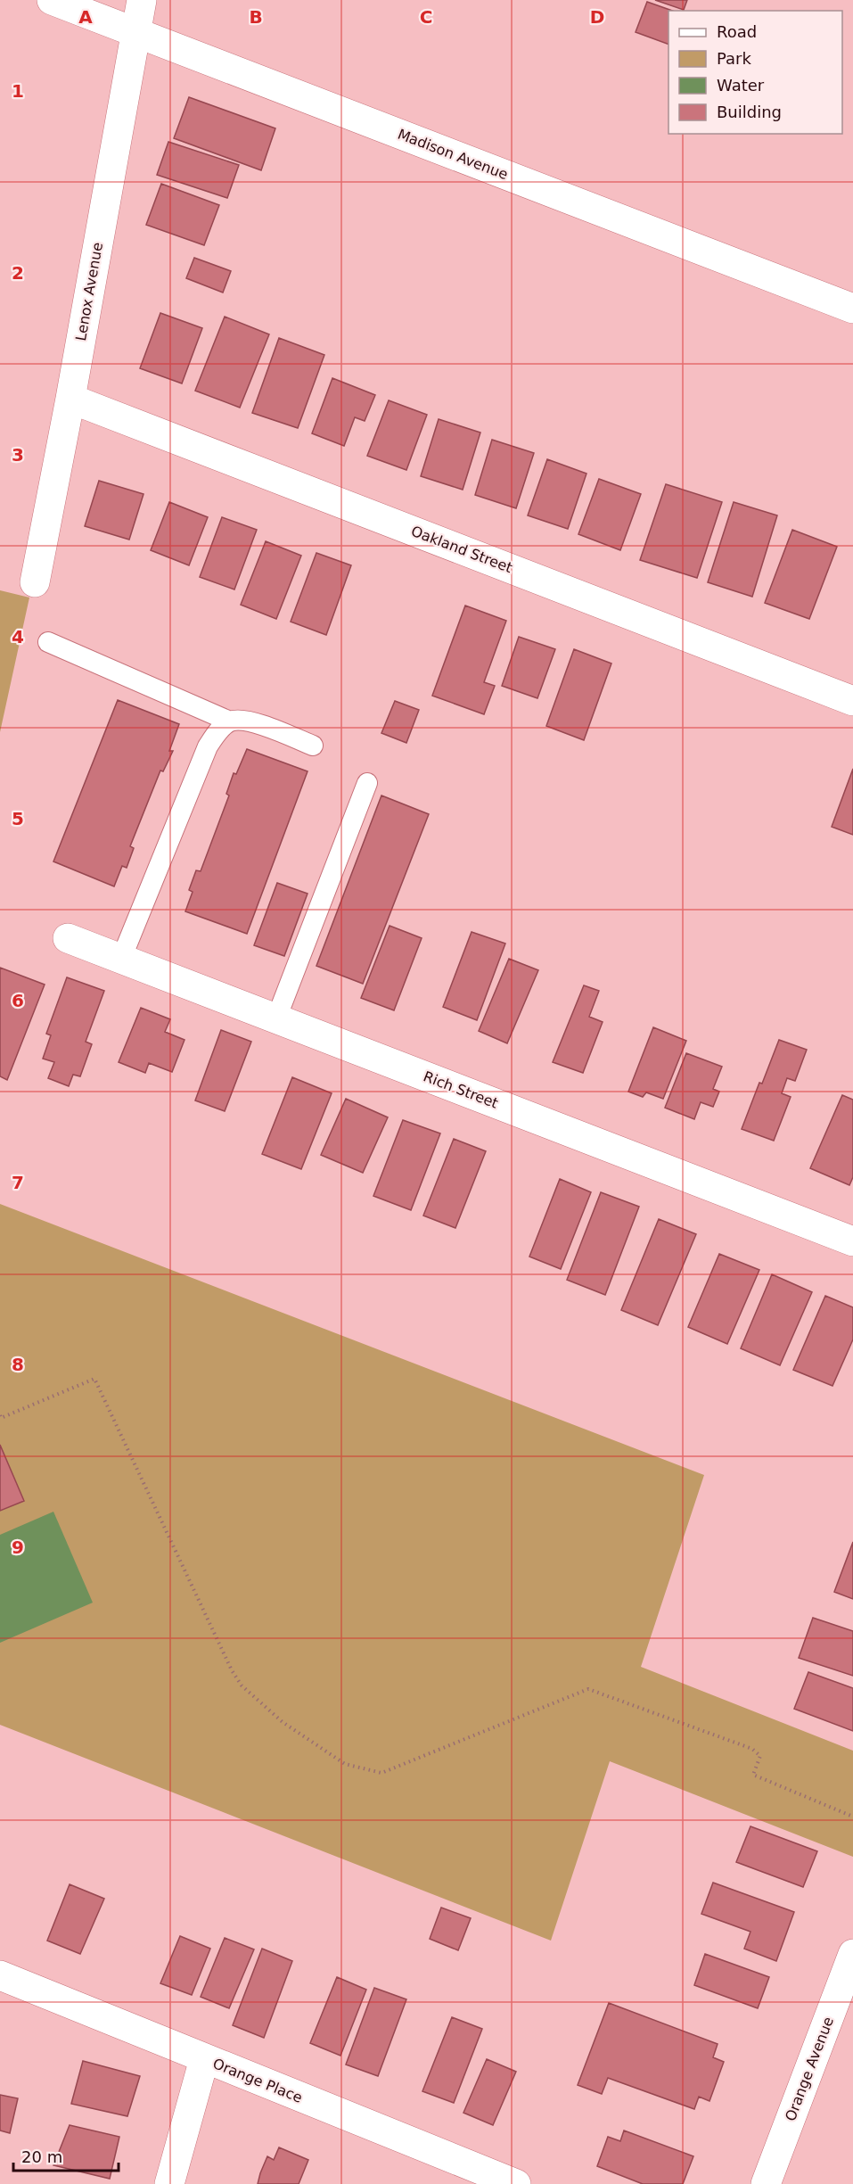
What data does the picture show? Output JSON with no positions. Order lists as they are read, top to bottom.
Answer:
{
  "streets": {
    "street": [
      "Madison Avenue",
      "Lenox Avenue",
      "Oakland Street",
      "Rich Street",
      "Orange Avenue",
      "Orange Place"
    ]
  },
  "crossings": [
    ["Madison Avenue", "Lenox Avenue"],
    ["Lenox Avenue", "Oakland Street"]
  ],
  "legend": [
    "Road",
    "Park",
    "Water",
    "Building"
  ],
  "scale_bar": "20 m",
  "grid": {
    "columns": [
      "A",
      "B",
      "C",
      "D"
    ],
    "rows": [
      "1",
      "2",
      "3",
      "4",
      "5",
      "6",
      "7",
      "8",
      "9"
    ]
  }
}
